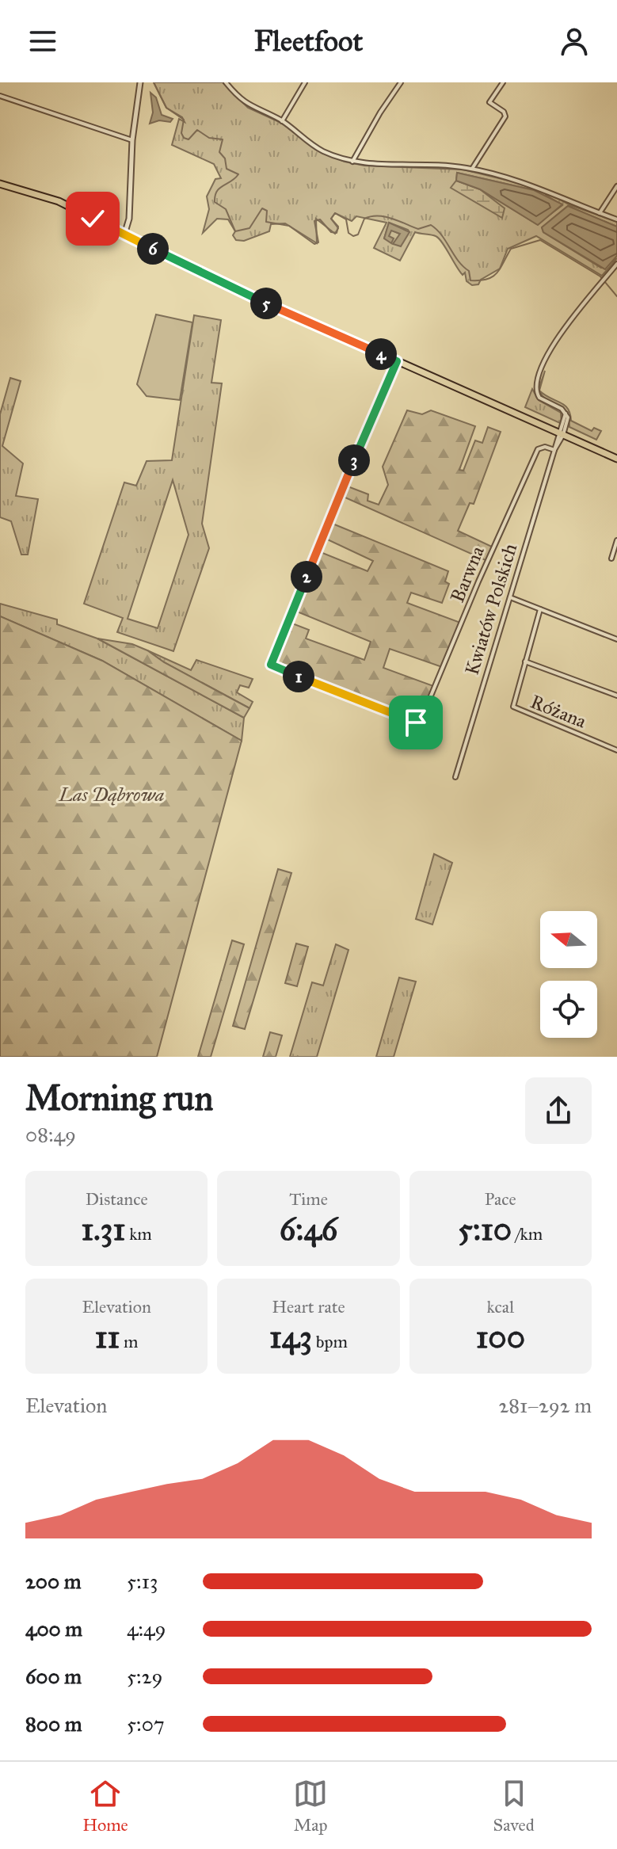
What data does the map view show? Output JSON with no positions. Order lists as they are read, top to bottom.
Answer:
{
  "streets": {
    "street": ["Barwna", "Kwiatów Polskich", "Różana"]
  },
  "crossings": [
    ["Barwna", "Kwiatów Polskich"]
  ],
  "parks": ["Las Dąbrowa"],
  "north": "left",
  "page": {
    "header": "Fleetfoot",
    "pins": [
      "6",
      "5",
      "4",
      "3",
      "2",
      "1"
    ],
    "heading": ["Morning run", "08:49"],
    "stats": [
      ["Distance", "1.31 km"],
      ["Time", "6:46"],
      ["Pace", "5:10 /km"],
      ["Elevation", "11 m"],
      ["Heart rate", "143 bpm"],
      ["kcal", "100"]
    ],
    "chart": ["Elevation", "281–292 m"],
    "list": [
      {
        "name": "200 m",
        "note": "5:13"
      },
      {
        "name": "400 m",
        "note": "4:49"
      },
      {
        "name": "600 m",
        "note": "5:29"
      },
      {
        "name": "800 m",
        "note": "5:07"
      }
    ],
    "tabs": ["Home", "Map", "Saved"]
  }
}
